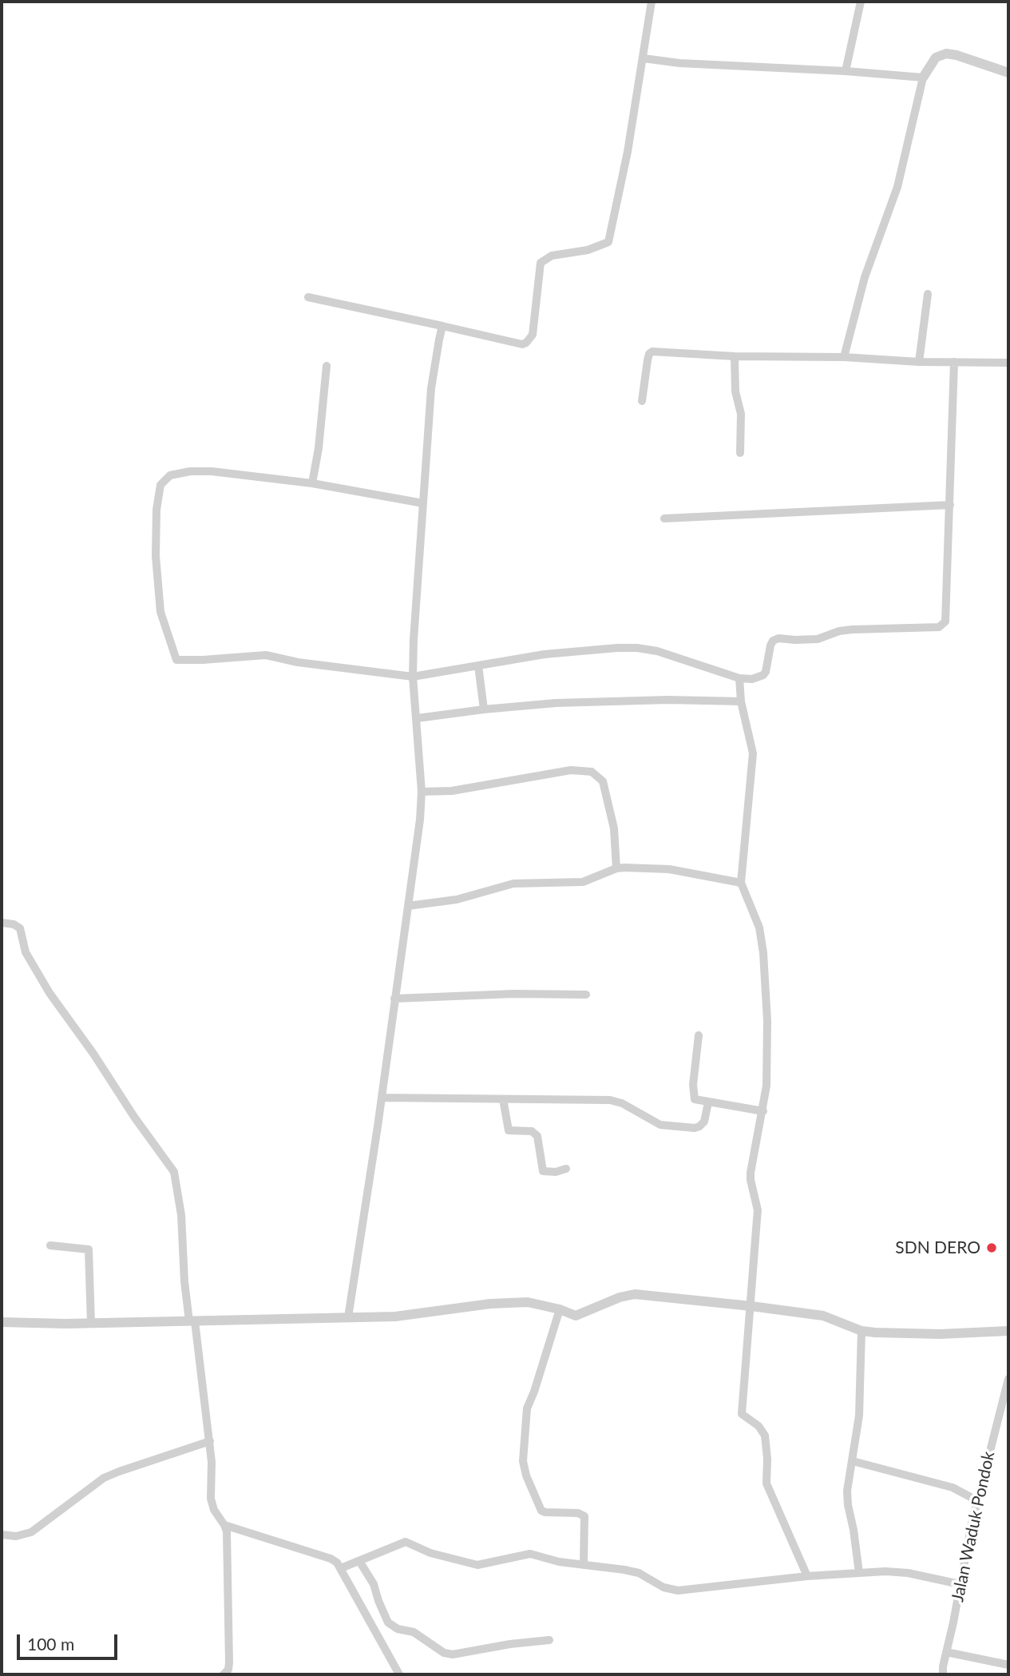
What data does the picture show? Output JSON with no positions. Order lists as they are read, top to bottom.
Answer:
{
  "streets": {
    "street": ["Jalan Waduk Pondok"]
  },
  "places": ["SDN DERO"],
  "scale_bar": "100 m"
}
